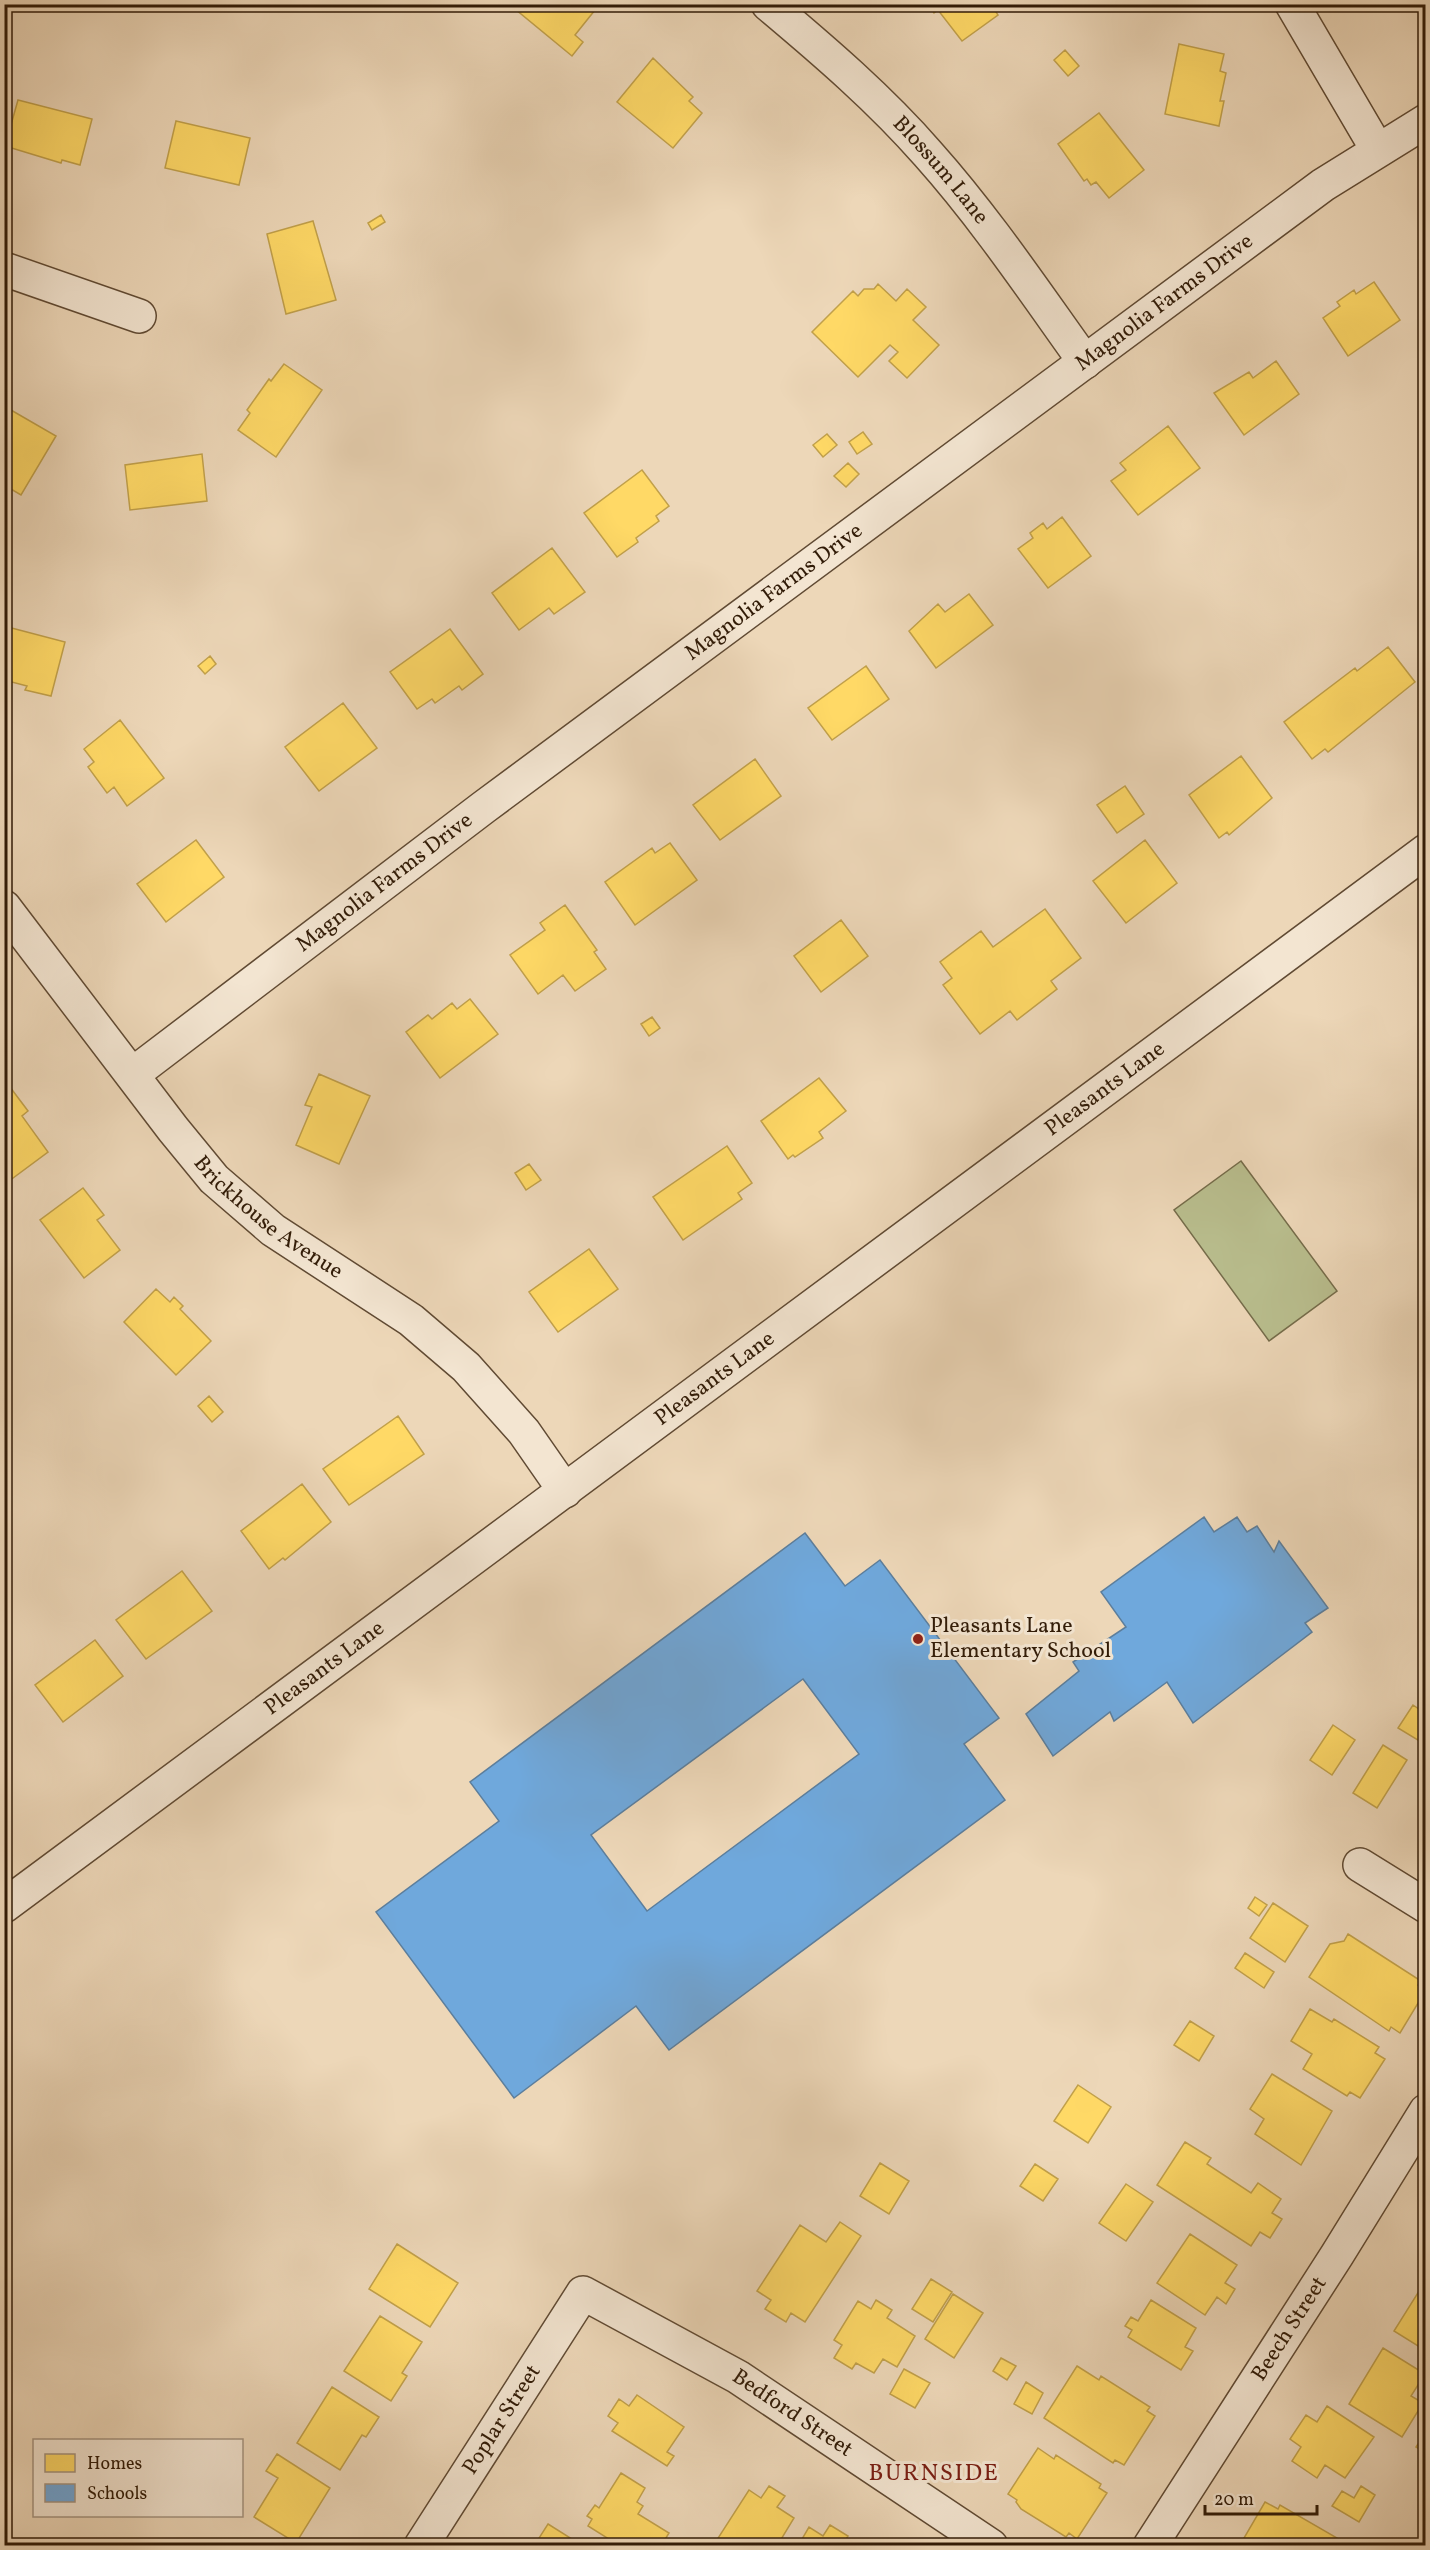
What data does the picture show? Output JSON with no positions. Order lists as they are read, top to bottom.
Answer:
{
  "streets": {
    "street": [
      "Blossum Lane",
      "Magnolia Farms Drive",
      "Pleasants Lane",
      "Brickhouse Avenue",
      "Beech Street",
      "Bedford Street",
      "Poplar Street"
    ]
  },
  "crossings": [
    ["Blossum Lane", "Magnolia Farms Drive"],
    ["Magnolia Farms Drive", "Brickhouse Avenue"],
    ["Pleasants Lane", "Brickhouse Avenue"],
    ["Bedford Street", "Poplar Street"]
  ],
  "districts": ["BURNSIDE"],
  "places": ["Pleasants Lane Elementary School"],
  "legend": ["Homes", "Schools"],
  "scale_bar": "20 m"
}
